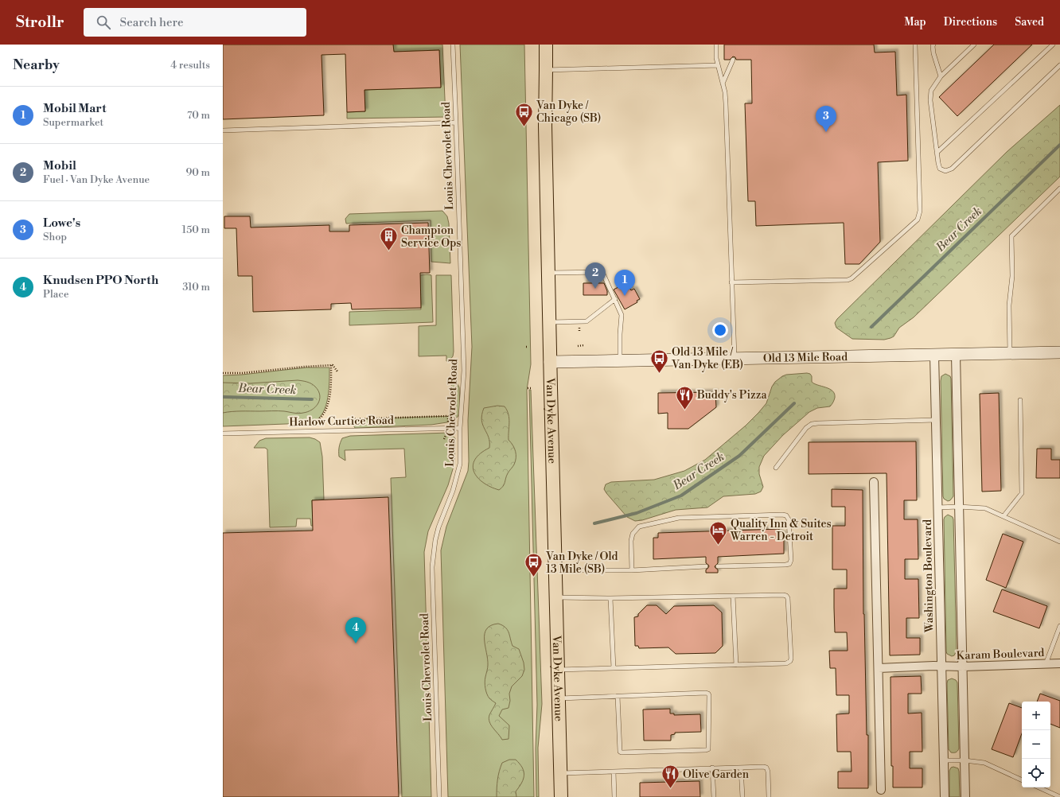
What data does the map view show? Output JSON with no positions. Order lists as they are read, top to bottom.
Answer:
{
  "streets": {
    "main road": ["Van Dyke Avenue"],
    "street": ["Old 13 Mile Road", "Washington Boulevard", "Karam Boulevard"],
    "lane": ["Louis Chevrolet Road", "Harlow Curtice Road"]
  },
  "crossings": [
    ["Louis Chevrolet Road", "Harlow Curtice Road"],
    ["Old 13 Mile Road", "Van Dyke Avenue"],
    ["Old 13 Mile Road", "Washington Boulevard"],
    ["Washington Boulevard", "Karam Boulevard"]
  ],
  "water": ["Bear Creek"],
  "places": {
    "bus stop": ["Van Dyke / Chicago (SB)", "Old 13 Mile / Van Dyke (EB)", "Van Dyke / Old 13 Mile (SB)"],
    "building": ["Champion Service Ops"],
    "restaurant": ["Buddy's Pizza", "Olive Garden"],
    "hotel": ["Quality Inn & Suites Warren - Detroit"]
  },
  "page": {
    "header": "Strollr",
    "search": "Search here",
    "nav": ["Map", "Directions", "Saved"],
    "heading": ["Nearby", "4 results"],
    "list": [
      {
        "mark": "1",
        "name": "Mobil Mart",
        "note": "Supermarket",
        "value": "70 m"
      },
      {
        "mark": "2",
        "name": "Mobil",
        "note": "Fuel · Van Dyke Avenue",
        "value": "90 m"
      },
      {
        "mark": "3",
        "name": "Lowe's",
        "note": "Shop",
        "value": "150 m"
      },
      {
        "mark": "4",
        "name": "Knudsen PPO North",
        "note": "Place",
        "value": "310 m"
      }
    ],
    "pins": [
      "3",
      "2",
      "1",
      "4"
    ],
    "map_buttons": ["+", "−"]
  }
}
